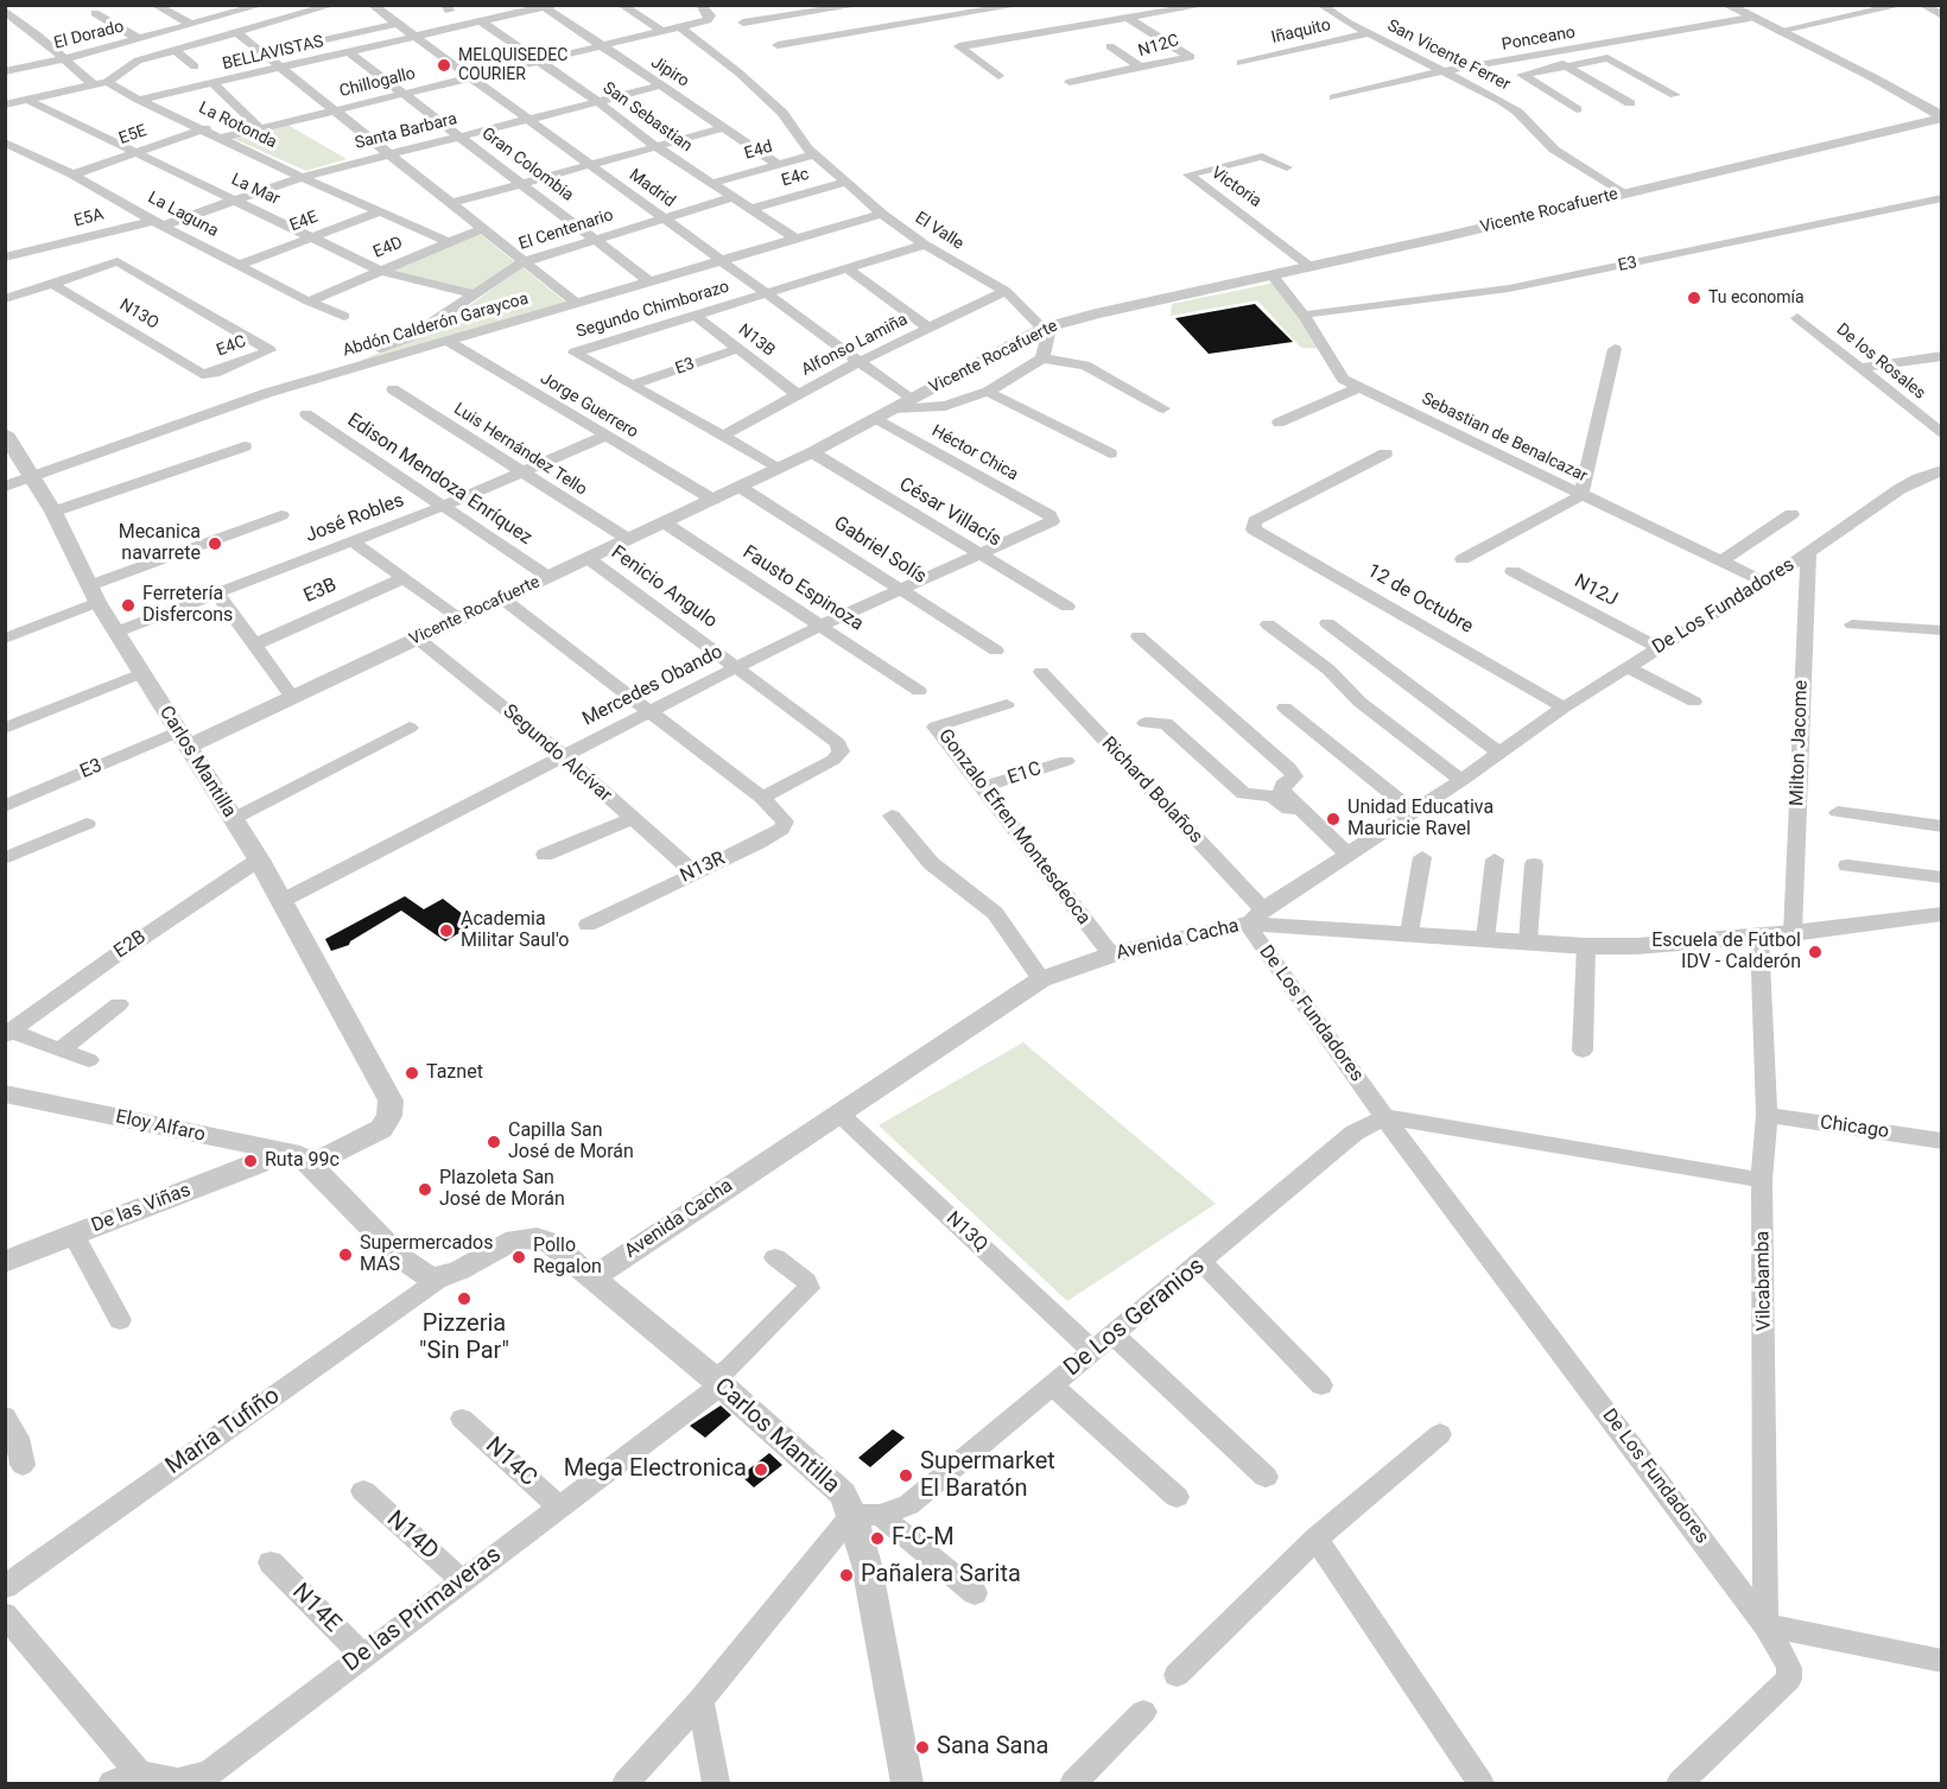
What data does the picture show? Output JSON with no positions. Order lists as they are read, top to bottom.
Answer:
{
  "streets": {
    "street": [
      "Iñaquito",
      "El Dorado",
      "Ponceano",
      "N12C",
      "BELLAVISTAS",
      "San Vicente Ferrer",
      "Jipiro",
      "Chillogallo",
      "San Sebastian",
      "La Rotonda",
      "Santa Barbara",
      "E5E",
      "E4d",
      "Gran Colombia",
      "E4c",
      "Victoria",
      "Madrid",
      "La Mar",
      "Vicente Rocafuerte",
      "La Laguna",
      "E5A",
      "E4E",
      "El Centenario",
      "El Valle",
      "E4D",
      "E3",
      "Segundo Chimborazo",
      "N13O",
      "Abdón Calderón Garaycoa",
      "N13B",
      "Alfonso Lamiña",
      "E4C",
      "De los Rosales",
      "Jorge Guerrero",
      "Sebastian de Benalcazar",
      "Luis Hernández Tello",
      "Héctor Chica",
      "Edison Mendoza Enríquez",
      "César Villacís",
      "José Robles",
      "Gabriel Solís",
      "Fenicio Angulo",
      "Fausto Espinoza",
      "E3B",
      "N12J",
      "12 de Octubre",
      "De Los Fundadores",
      "Mercedes Obando",
      "Milton Jacome",
      "Segundo Alcívar",
      "Carlos Mantilla",
      "E1C",
      "Richard Bolaños",
      "Gonzalo Efren Montesdeoca",
      "N13R",
      "Avenida Cacha",
      "E2B",
      "Eloy Alfaro",
      "Chicago",
      "De las Viñas",
      "N13Q",
      "Vilcabamba",
      "De Los Geranios",
      "Maria Tufiño",
      "N14C",
      "N14D",
      "N14E",
      "De las Primaveras"
    ]
  },
  "crossings": [
    ["Iñaquito", "San Vicente Ferrer"],
    ["Ponceano", "San Vicente Ferrer"],
    ["BELLAVISTAS", "Jipiro"],
    ["BELLAVISTAS", "San Sebastian"],
    ["BELLAVISTAS", "La Rotonda"],
    ["BELLAVISTAS", "Gran Colombia"],
    ["BELLAVISTAS", "Madrid"],
    ["San Vicente Ferrer", "Vicente Rocafuerte"],
    ["Jipiro", "Chillogallo"],
    ["Jipiro", "Santa Barbara"],
    ["Jipiro", "E4d"],
    ["Chillogallo", "San Sebastian"],
    ["Chillogallo", "La Rotonda"],
    ["Chillogallo", "Gran Colombia"],
    ["Chillogallo", "Madrid"],
    ["Chillogallo", "El Valle"],
    ["San Sebastian", "Santa Barbara"],
    ["San Sebastian", "E4d"],
    ["San Sebastian", "E4c"],
    ["San Sebastian", "El Centenario"],
    ["San Sebastian", "Abdón Calderón Garaycoa"],
    ["La Rotonda", "Santa Barbara"],
    ["La Rotonda", "E5E"],
    ["La Rotonda", "E4E"],
    ["La Rotonda", "E4D"],
    ["Santa Barbara", "Gran Colombia"],
    ["Santa Barbara", "Madrid"],
    ["Santa Barbara", "La Mar"],
    ["Santa Barbara", "La Laguna"],
    ["Santa Barbara", "E5A"],
    ["E5E", "La Mar"],
    ["E5E", "La Laguna"],
    ["E4d", "El Valle"],
    ["Gran Colombia", "El Centenario"],
    ["Gran Colombia", "Abdón Calderón Garaycoa"],
    ["E4c", "El Valle"],
    ["Victoria", "Vicente Rocafuerte"],
    ["Madrid", "Vicente Rocafuerte"],
    ["Madrid", "El Centenario"],
    ["Madrid", "Segundo Chimborazo"],
    ["Madrid", "Abdón Calderón Garaycoa"],
    ["Madrid", "Alfonso Lamiña"],
    ["La Mar", "E4E"],
    ["La Mar", "El Centenario"],
    ["La Mar", "E4D"],
    ["Vicente Rocafuerte", "El Valle"],
    ["Vicente Rocafuerte", "E3"],
    ["Vicente Rocafuerte", "Segundo Chimborazo"],
    ["Vicente Rocafuerte", "Jorge Guerrero"],
    ["Vicente Rocafuerte", "Sebastian de Benalcazar"],
    ["Vicente Rocafuerte", "Luis Hernández Tello"],
    ["Vicente Rocafuerte", "Héctor Chica"],
    ["Vicente Rocafuerte", "Edison Mendoza Enríquez"],
    ["Vicente Rocafuerte", "César Villacís"],
    ["Vicente Rocafuerte", "Gabriel Solís"],
    ["Vicente Rocafuerte", "Fenicio Angulo"],
    ["Vicente Rocafuerte", "Fausto Espinoza"],
    ["Vicente Rocafuerte", "Segundo Alcívar"],
    ["Vicente Rocafuerte", "Carlos Mantilla"],
    ["La Laguna", "E5A"],
    ["La Laguna", "E4E"],
    ["La Laguna", "E4D"],
    ["El Centenario", "Abdón Calderón Garaycoa"],
    ["El Valle", "Segundo Chimborazo"],
    ["El Valle", "Abdón Calderón Garaycoa"],
    ["El Valle", "Alfonso Lamiña"],
    ["E3", "Segundo Chimborazo"],
    ["E3", "N13B"],
    ["E3", "Carlos Mantilla"],
    ["Segundo Chimborazo", "N13B"],
    ["Segundo Chimborazo", "Alfonso Lamiña"],
    ["N13O", "E4C"],
    ["Abdón Calderón Garaycoa", "Jorge Guerrero"],
    ["Abdón Calderón Garaycoa", "Carlos Mantilla"],
    ["N13B", "Alfonso Lamiña"],
    ["Jorge Guerrero", "José Robles"],
    ["Sebastian de Benalcazar", "De Los Fundadores"],
    ["Sebastian de Benalcazar", "Milton Jacome"],
    ["Luis Hernández Tello", "José Robles"],
    ["Héctor Chica", "Mercedes Obando"],
    ["Edison Mendoza Enríquez", "José Robles"],
    ["César Villacís", "Mercedes Obando"],
    ["José Robles", "Carlos Mantilla"],
    ["Gabriel Solís", "Mercedes Obando"],
    ["Fenicio Angulo", "Mercedes Obando"],
    ["Fenicio Angulo", "N13R"],
    ["Fausto Espinoza", "Mercedes Obando"],
    ["N12J", "De Los Fundadores"],
    ["12 de Octubre", "De Los Fundadores"],
    ["De Los Fundadores", "Milton Jacome"],
    ["De Los Fundadores", "Richard Bolaños"],
    ["De Los Fundadores", "Avenida Cacha"],
    ["De Los Fundadores", "Vilcabamba"],
    ["De Los Fundadores", "De Los Geranios"],
    ["Mercedes Obando", "Segundo Alcívar"],
    ["Mercedes Obando", "Carlos Mantilla"],
    ["Milton Jacome", "Avenida Cacha"],
    ["Segundo Alcívar", "N13R"],
    ["Carlos Mantilla", "Avenida Cacha"],
    ["Carlos Mantilla", "E2B"],
    ["Carlos Mantilla", "Eloy Alfaro"],
    ["Carlos Mantilla", "De Los Geranios"],
    ["Carlos Mantilla", "Maria Tufiño"],
    ["Carlos Mantilla", "De las Primaveras"],
    ["E1C", "Gonzalo Efren Montesdeoca"],
    ["Richard Bolaños", "Avenida Cacha"],
    ["Gonzalo Efren Montesdeoca", "Avenida Cacha"],
    ["Avenida Cacha", "N13Q"],
    ["Avenida Cacha", "Vilcabamba"],
    ["Eloy Alfaro", "De las Viñas"],
    ["Chicago", "Vilcabamba"],
    ["N13Q", "De Los Geranios"],
    ["N14C", "De las Primaveras"],
    ["N14D", "De las Primaveras"],
    ["N14E", "De las Primaveras"]
  ],
  "places": [
    "MELQUISEDEC COURIER",
    "Tu economía",
    "Mecanica navarrete",
    "Ferretería Disfercons",
    "Unidad Educativa Mauricie Ravel",
    "Academia Militar Saul'o",
    "Escuela de Fútbol IDV - Calderón",
    "Taznet",
    "Capilla San José de Morán",
    "Ruta 99c",
    "Plazoleta San José de Morán",
    "Supermercados MAS",
    "Pollo Regalon",
    "Pizzeria \"Sin Par\"",
    "Mega Electronica",
    "Supermarket El Baratón",
    "F-C-M",
    "Pañalera Sarita",
    "Sana Sana"
  ]
}
